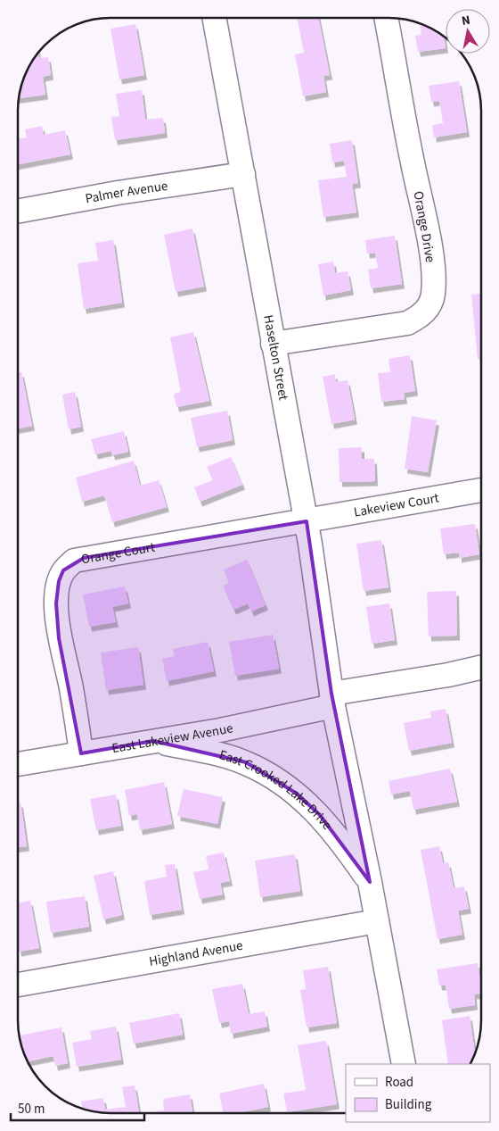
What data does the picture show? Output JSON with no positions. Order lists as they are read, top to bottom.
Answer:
{
  "streets": {
    "street": [
      "Palmer Avenue",
      "Orange Drive",
      "Haselton Street",
      "Lakeview Court",
      "Orange Court",
      "East Lakeview Avenue",
      "East Crooked Lake Drive",
      "Highland Avenue"
    ]
  },
  "crossings": [
    ["Palmer Avenue", "Haselton Street"],
    ["Orange Drive", "Haselton Street"],
    ["Haselton Street", "Lakeview Court"],
    ["Haselton Street", "Orange Court"],
    ["Haselton Street", "East Lakeview Avenue"],
    ["Haselton Street", "East Crooked Lake Drive"],
    ["Lakeview Court", "Orange Court"],
    ["Orange Court", "East Lakeview Avenue"],
    ["East Lakeview Avenue", "East Crooked Lake Drive"],
    ["East Crooked Lake Drive", "Highland Avenue"]
  ],
  "legend": ["Road", "Building"],
  "scale_bar": "50 m",
  "north": "top"
}
